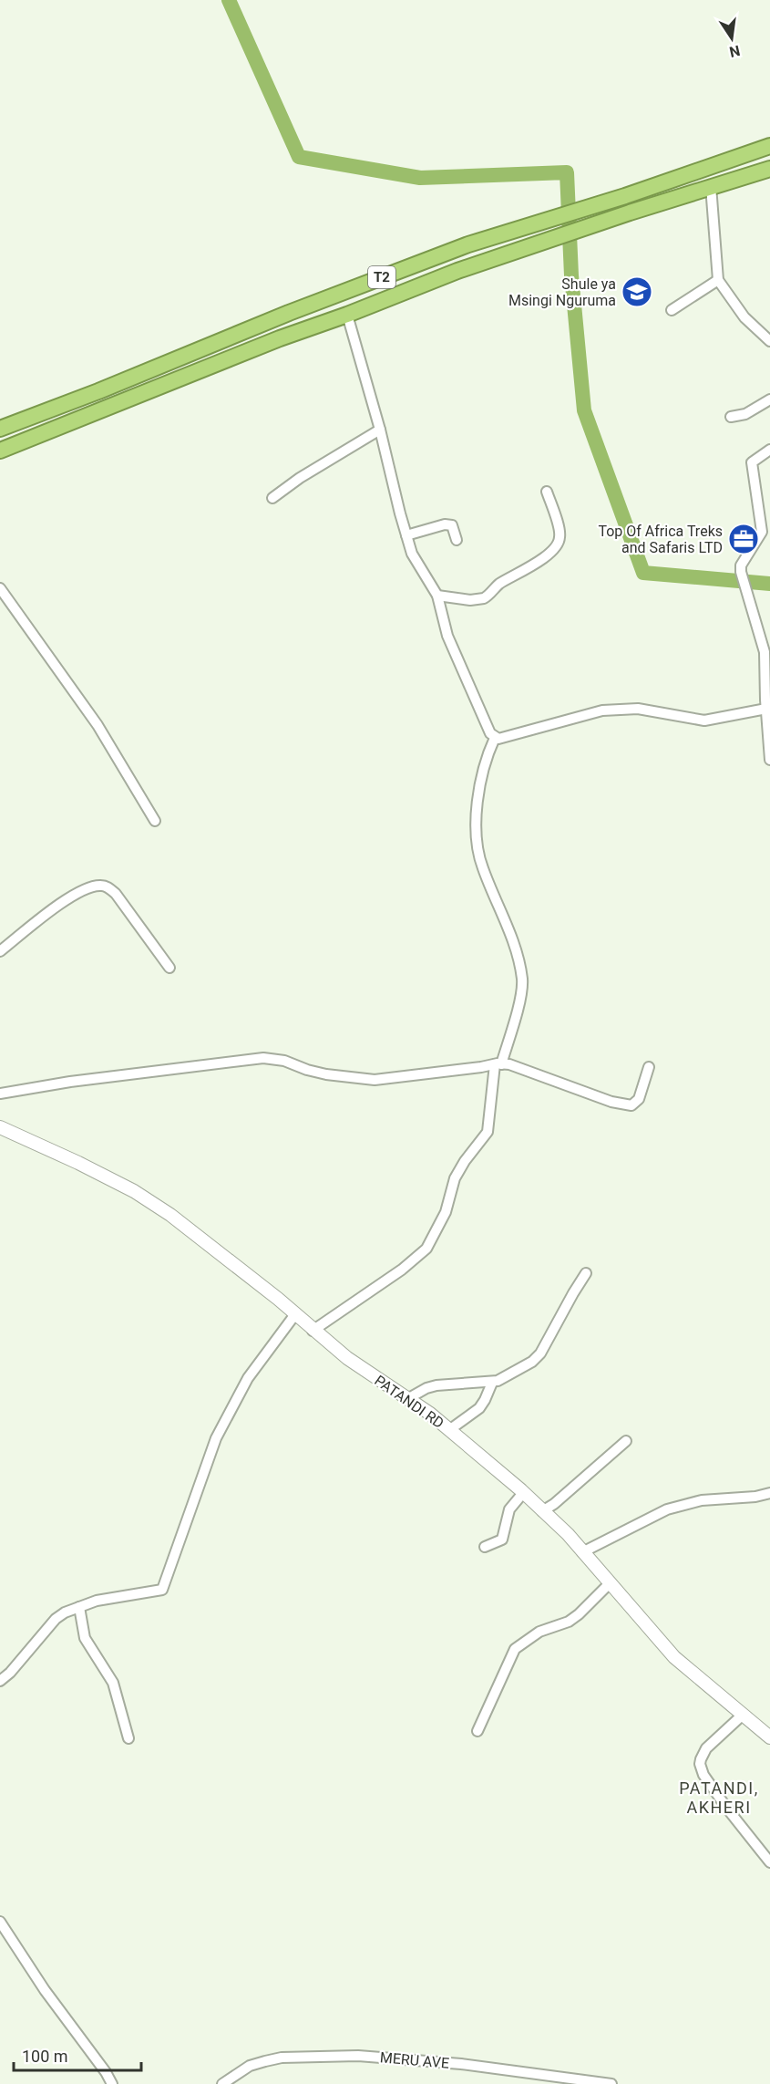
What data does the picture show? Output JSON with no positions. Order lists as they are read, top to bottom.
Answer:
{
  "streets": {
    "highway": ["T2"],
    "street": ["PATANDI RD", "MERU AVE"]
  },
  "districts": ["PATANDI, AKHERI"],
  "places": {
    "school or university": ["Shule ya Msingi Nguruma"],
    "office": ["Top Of Africa Treks and Safaris LTD"]
  },
  "scale_bar": "100 m",
  "north": "bottom"
}
